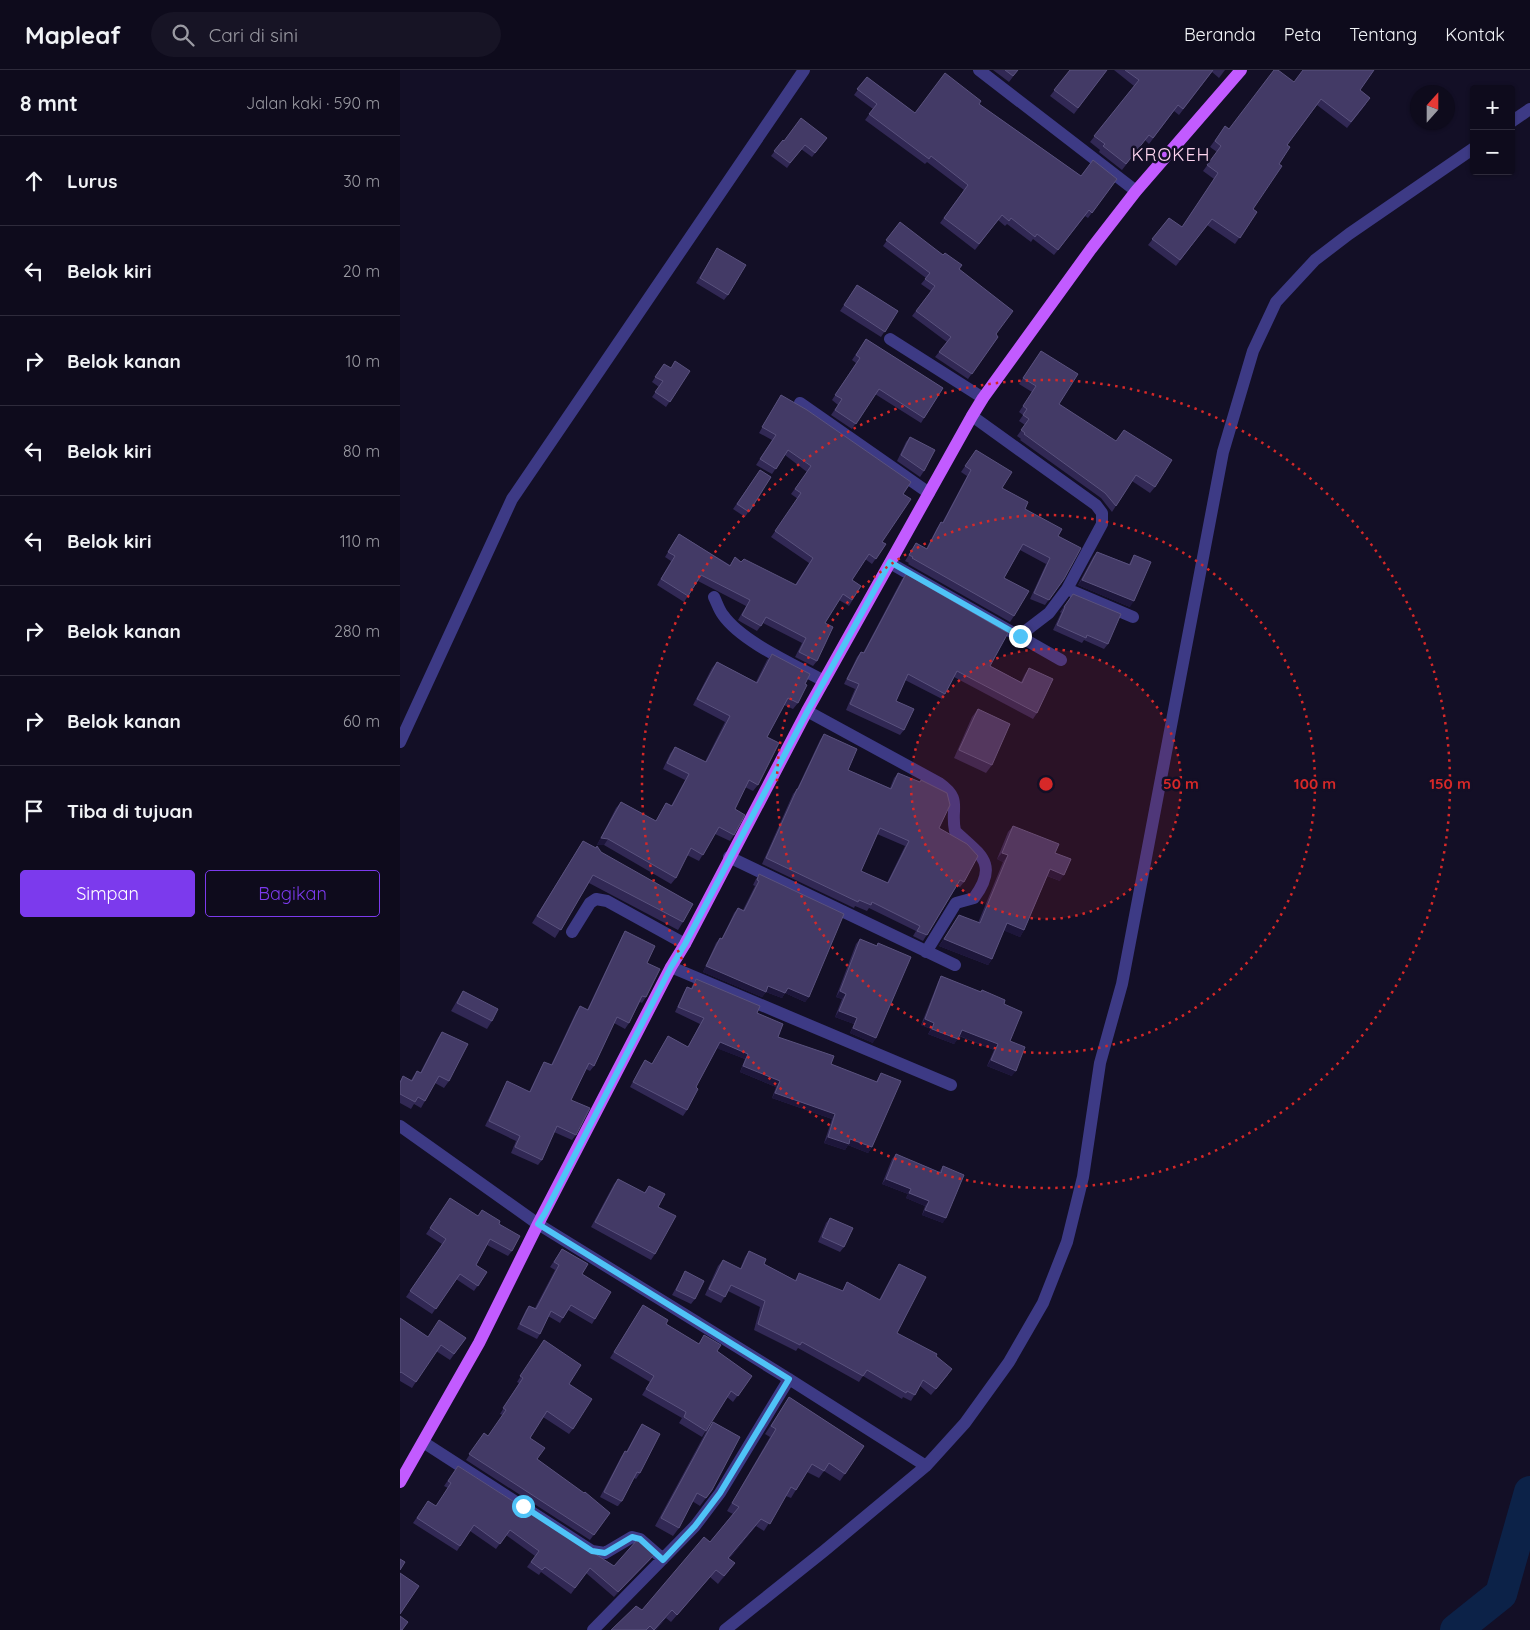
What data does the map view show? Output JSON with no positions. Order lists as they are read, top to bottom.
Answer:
{
  "districts": ["KROKEH"],
  "north": "top",
  "page": {
    "header": "Mapleaf",
    "search": "Cari di sini",
    "nav": [
      "Beranda",
      "Peta",
      "Tentang",
      "Kontak"
    ],
    "heading": ["8 mnt", "Jalan kaki · 590 m"],
    "map_buttons": ["+", "−"],
    "list": [
      ["Lurus", "30 m"],
      ["Belok kiri", "20 m"],
      ["Belok kanan", "10 m"],
      ["Belok kiri", "80 m"],
      ["Belok kiri", "110 m"],
      ["Belok kanan", "280 m"],
      ["Belok kanan", "60 m"],
      "Tiba di tujuan"
    ],
    "buttons": ["Simpan", "Bagikan"]
  },
  "rings": ["50 m", "100 m", "150 m"]
}
